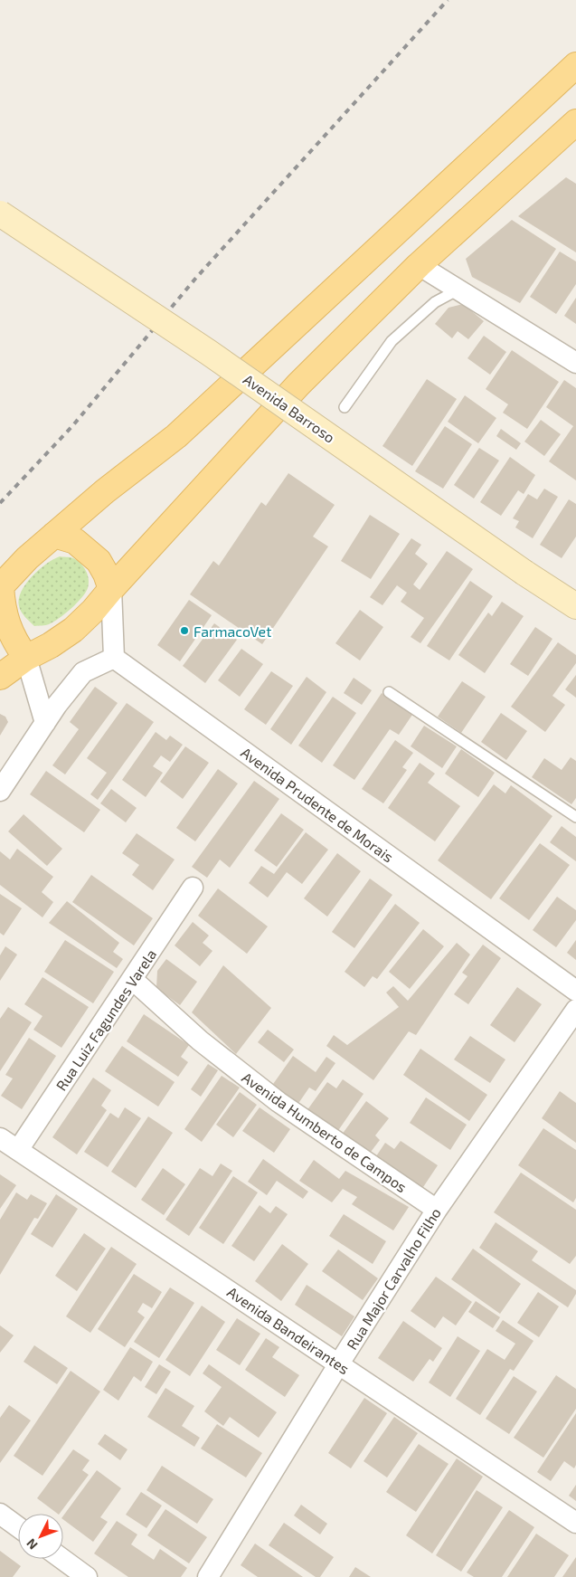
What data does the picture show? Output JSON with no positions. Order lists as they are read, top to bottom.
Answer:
{
  "streets": {
    "street": [
      "Avenida Barroso",
      "Avenida Prudente de Morais",
      "Rua Luiz Fagundes Varela",
      "Avenida Humberto de Campos",
      "Rua Major Carvalho Filho",
      "Avenida Bandeirantes"
    ]
  },
  "crossings": [
    ["Rua Luiz Fagundes Varela", "Avenida Humberto de Campos"],
    ["Rua Luiz Fagundes Varela", "Avenida Bandeirantes"],
    ["Avenida Humberto de Campos", "Rua Major Carvalho Filho"],
    ["Rua Major Carvalho Filho", "Avenida Bandeirantes"]
  ],
  "places": ["FarmacoVet"],
  "north": "bottom left"
}
